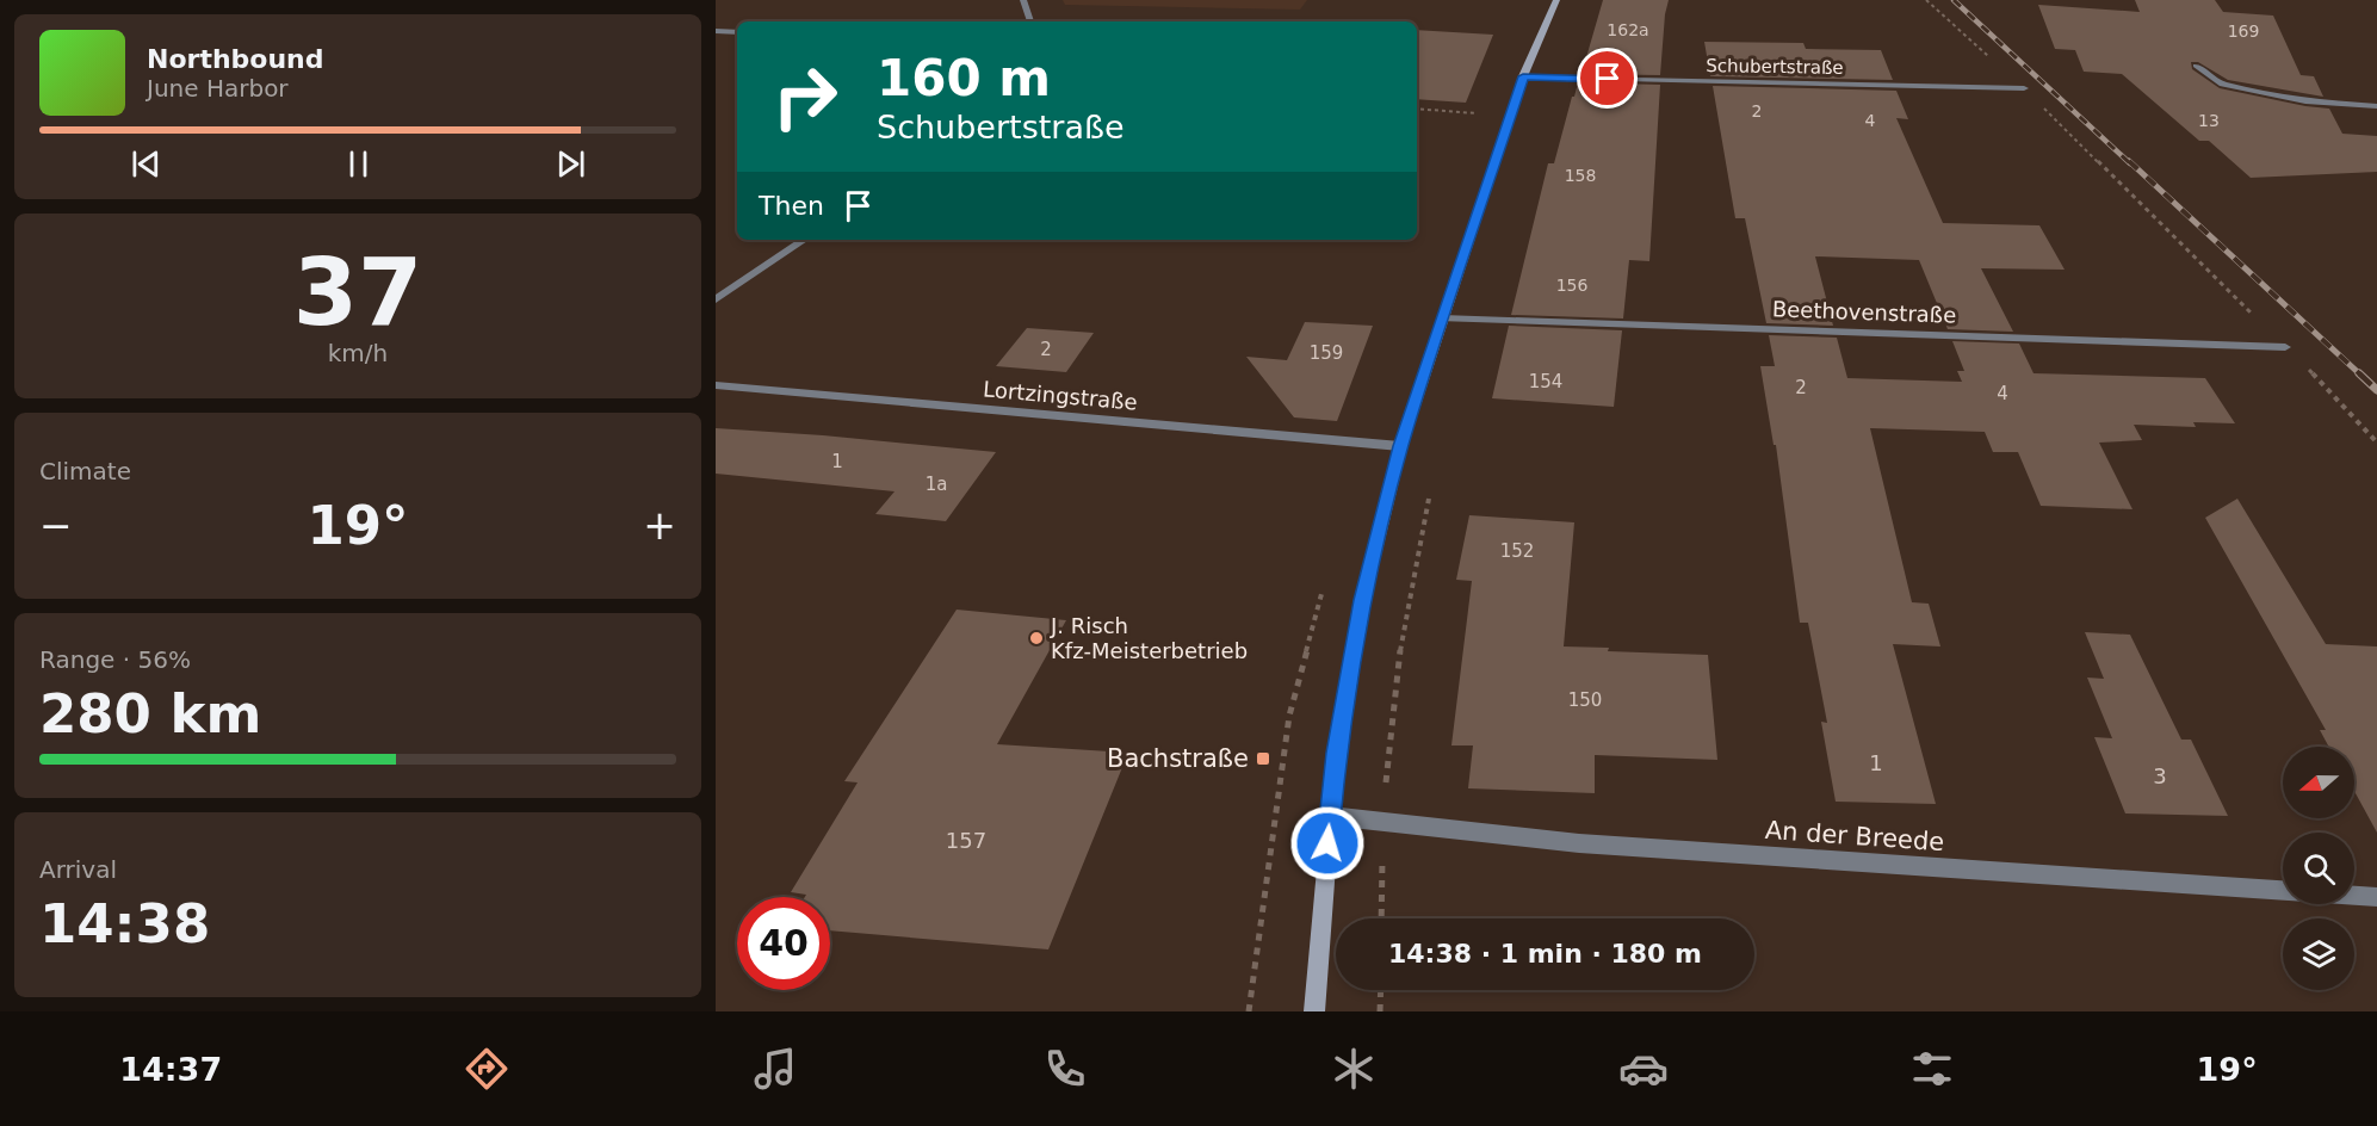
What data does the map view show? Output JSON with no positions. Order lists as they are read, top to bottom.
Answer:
{
  "streets": {
    "street": [
      "Schubertstraße",
      "Beethovenstraße",
      "Lortzingstraße",
      "An der Breede"
    ]
  },
  "places": {
    "other": ["J. Risch Kfz-Meisterbetrieb"],
    "transit": ["Bachstraße"]
  },
  "house_numbers": [
    "162a",
    "169",
    "2",
    "4",
    "13",
    "158",
    "156",
    "2",
    "159",
    "154",
    "2",
    "4",
    "1",
    "1a",
    "152",
    "150",
    "1",
    "3",
    "157"
  ],
  "north": "left",
  "page": {
    "turn": ["160 m", "Schubertstraße"],
    "song": ["Northbound", "June Harbor"],
    "then": "Then",
    "tile": [
      ["37", "km/h"],
      "Climate",
      ["Range · 56%", "280 km"],
      ["Arrival", "14:38"]
    ],
    "heat": ["−", "19°", "+"],
    "limit": "40",
    "trip": "14:38 · 1 min · 180 m",
    "tabs": ["14:37", "19°"]
  }
}
